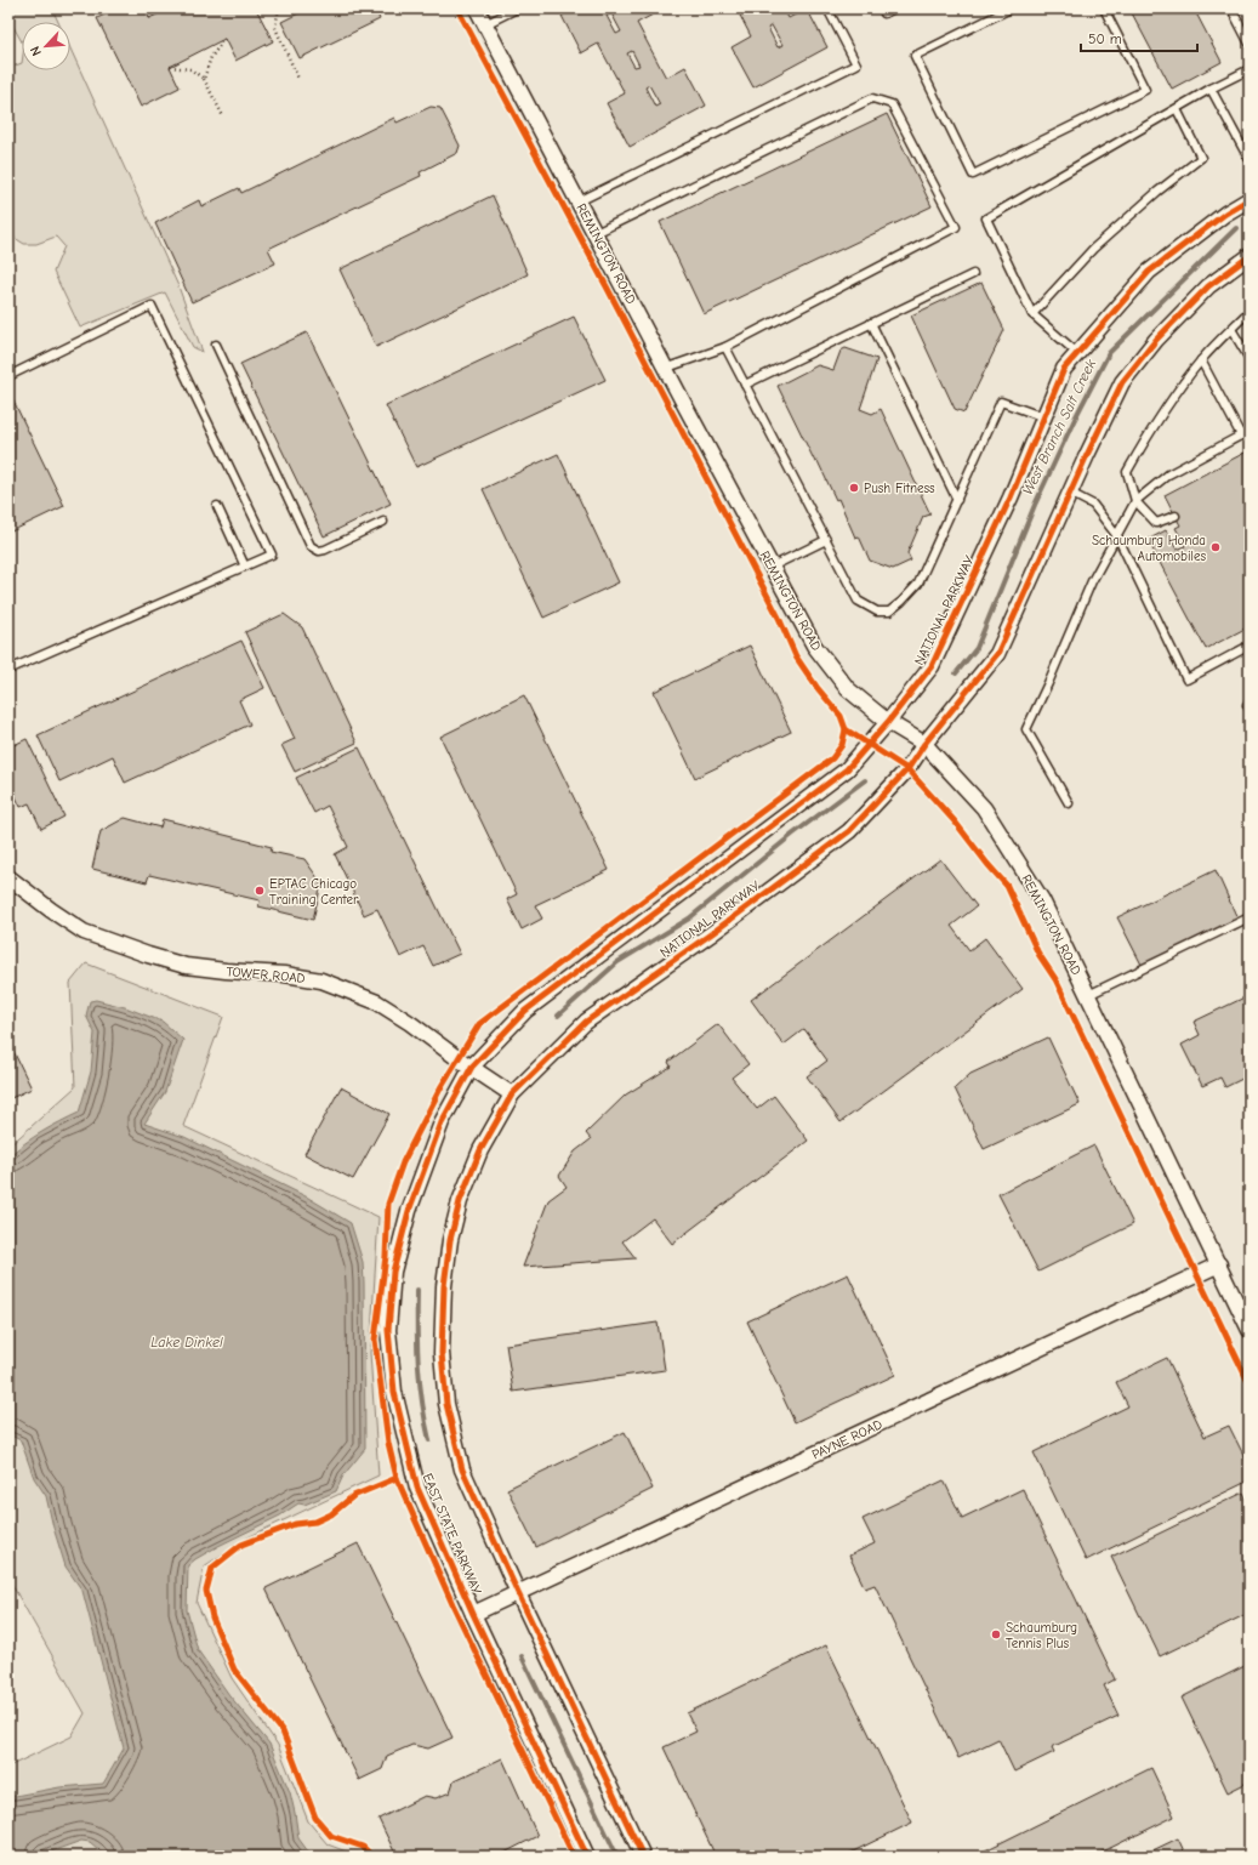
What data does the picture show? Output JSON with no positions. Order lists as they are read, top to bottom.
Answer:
{
  "streets": {
    "street": [
      "REMINGTON ROAD",
      "NATIONAL PARKWAY",
      "TOWER ROAD",
      "PAYNE ROAD",
      "EAST STATE PARKWAY"
    ]
  },
  "crossings": [
    ["REMINGTON ROAD", "NATIONAL PARKWAY"],
    ["REMINGTON ROAD", "PAYNE ROAD"],
    ["NATIONAL PARKWAY", "TOWER ROAD"],
    ["NATIONAL PARKWAY", "EAST STATE PARKWAY"],
    ["TOWER ROAD", "EAST STATE PARKWAY"],
    ["PAYNE ROAD", "EAST STATE PARKWAY"]
  ],
  "water": ["West Branch Salt Creek", "Lake Dinkel"],
  "places": [
    "Push Fitness",
    "Schaumburg Honda Automobiles",
    "EPTAC Chicago Training Center",
    "Schaumburg Tennis Plus"
  ],
  "scale_bar": "50 m",
  "north": "bottom left"
}
